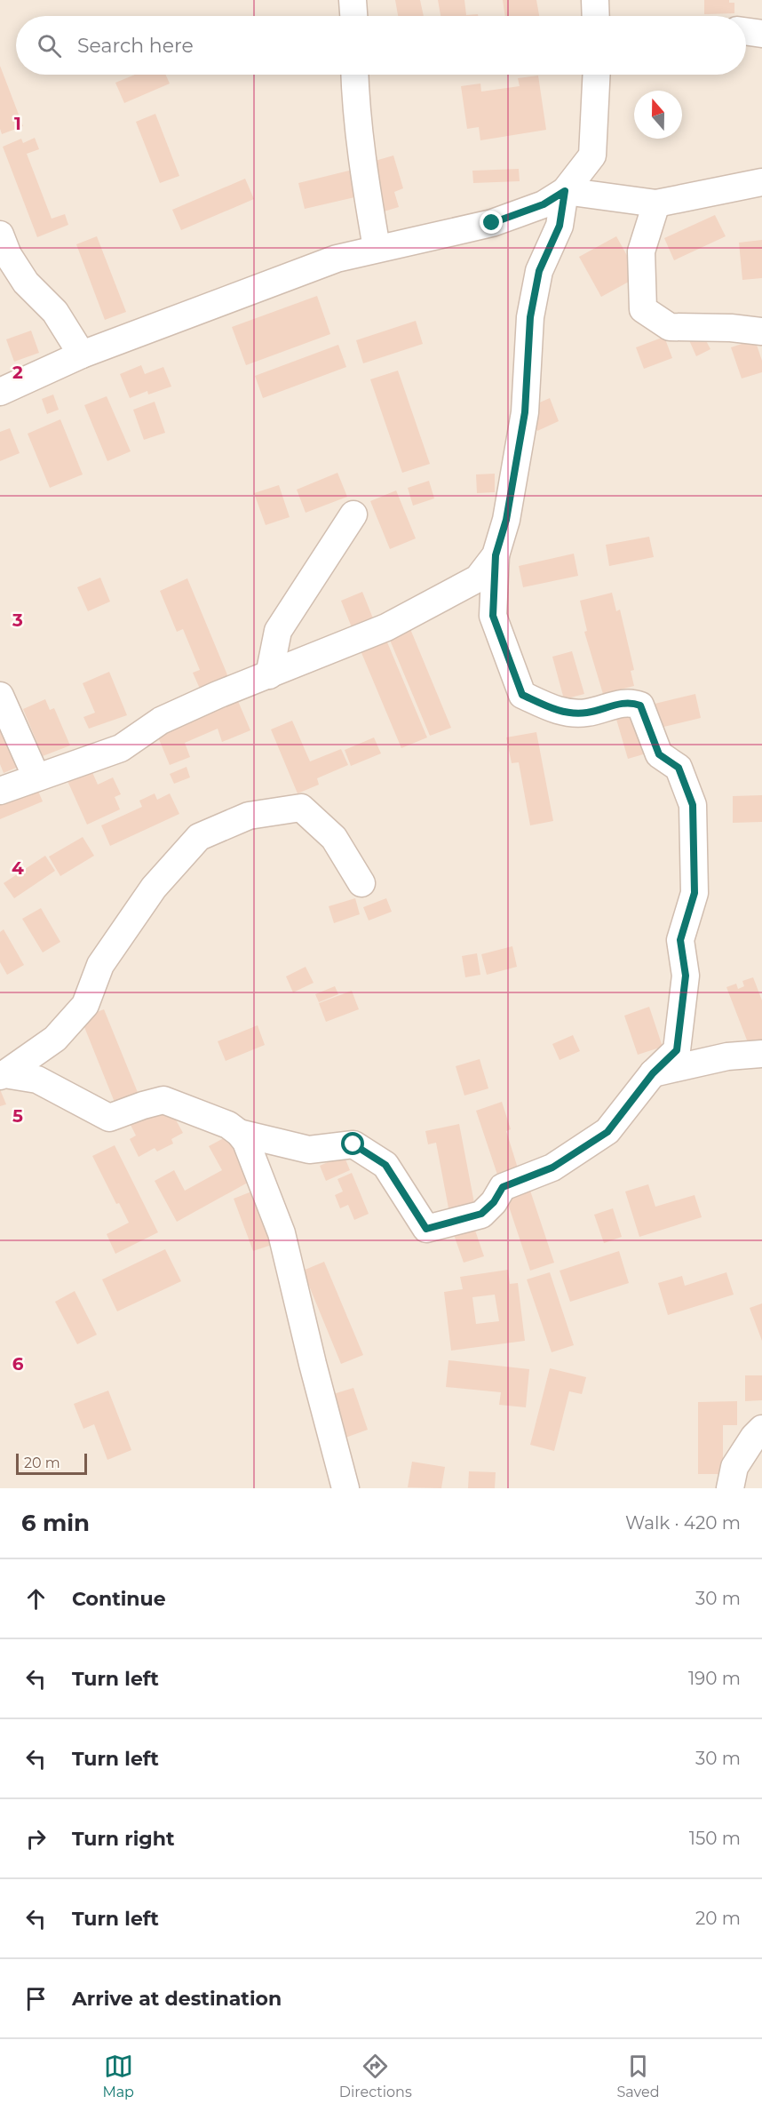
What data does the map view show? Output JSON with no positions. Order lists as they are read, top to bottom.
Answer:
{
  "scale_bar": "20 m",
  "north": "top",
  "page": {
    "search": "Search here",
    "scale": "20 m",
    "heading": ["6 min", "Walk · 420 m"],
    "list": [
      ["Continue", "30 m"],
      ["Turn left", "190 m"],
      ["Turn left", "30 m"],
      ["Turn right", "150 m"],
      ["Turn left", "20 m"],
      "Arrive at destination"
    ],
    "nav": ["Map", "Directions", "Saved"]
  },
  "grid": {
    "rows": [
      "1",
      "2",
      "3",
      "4",
      "5",
      "6"
    ]
  }
}
